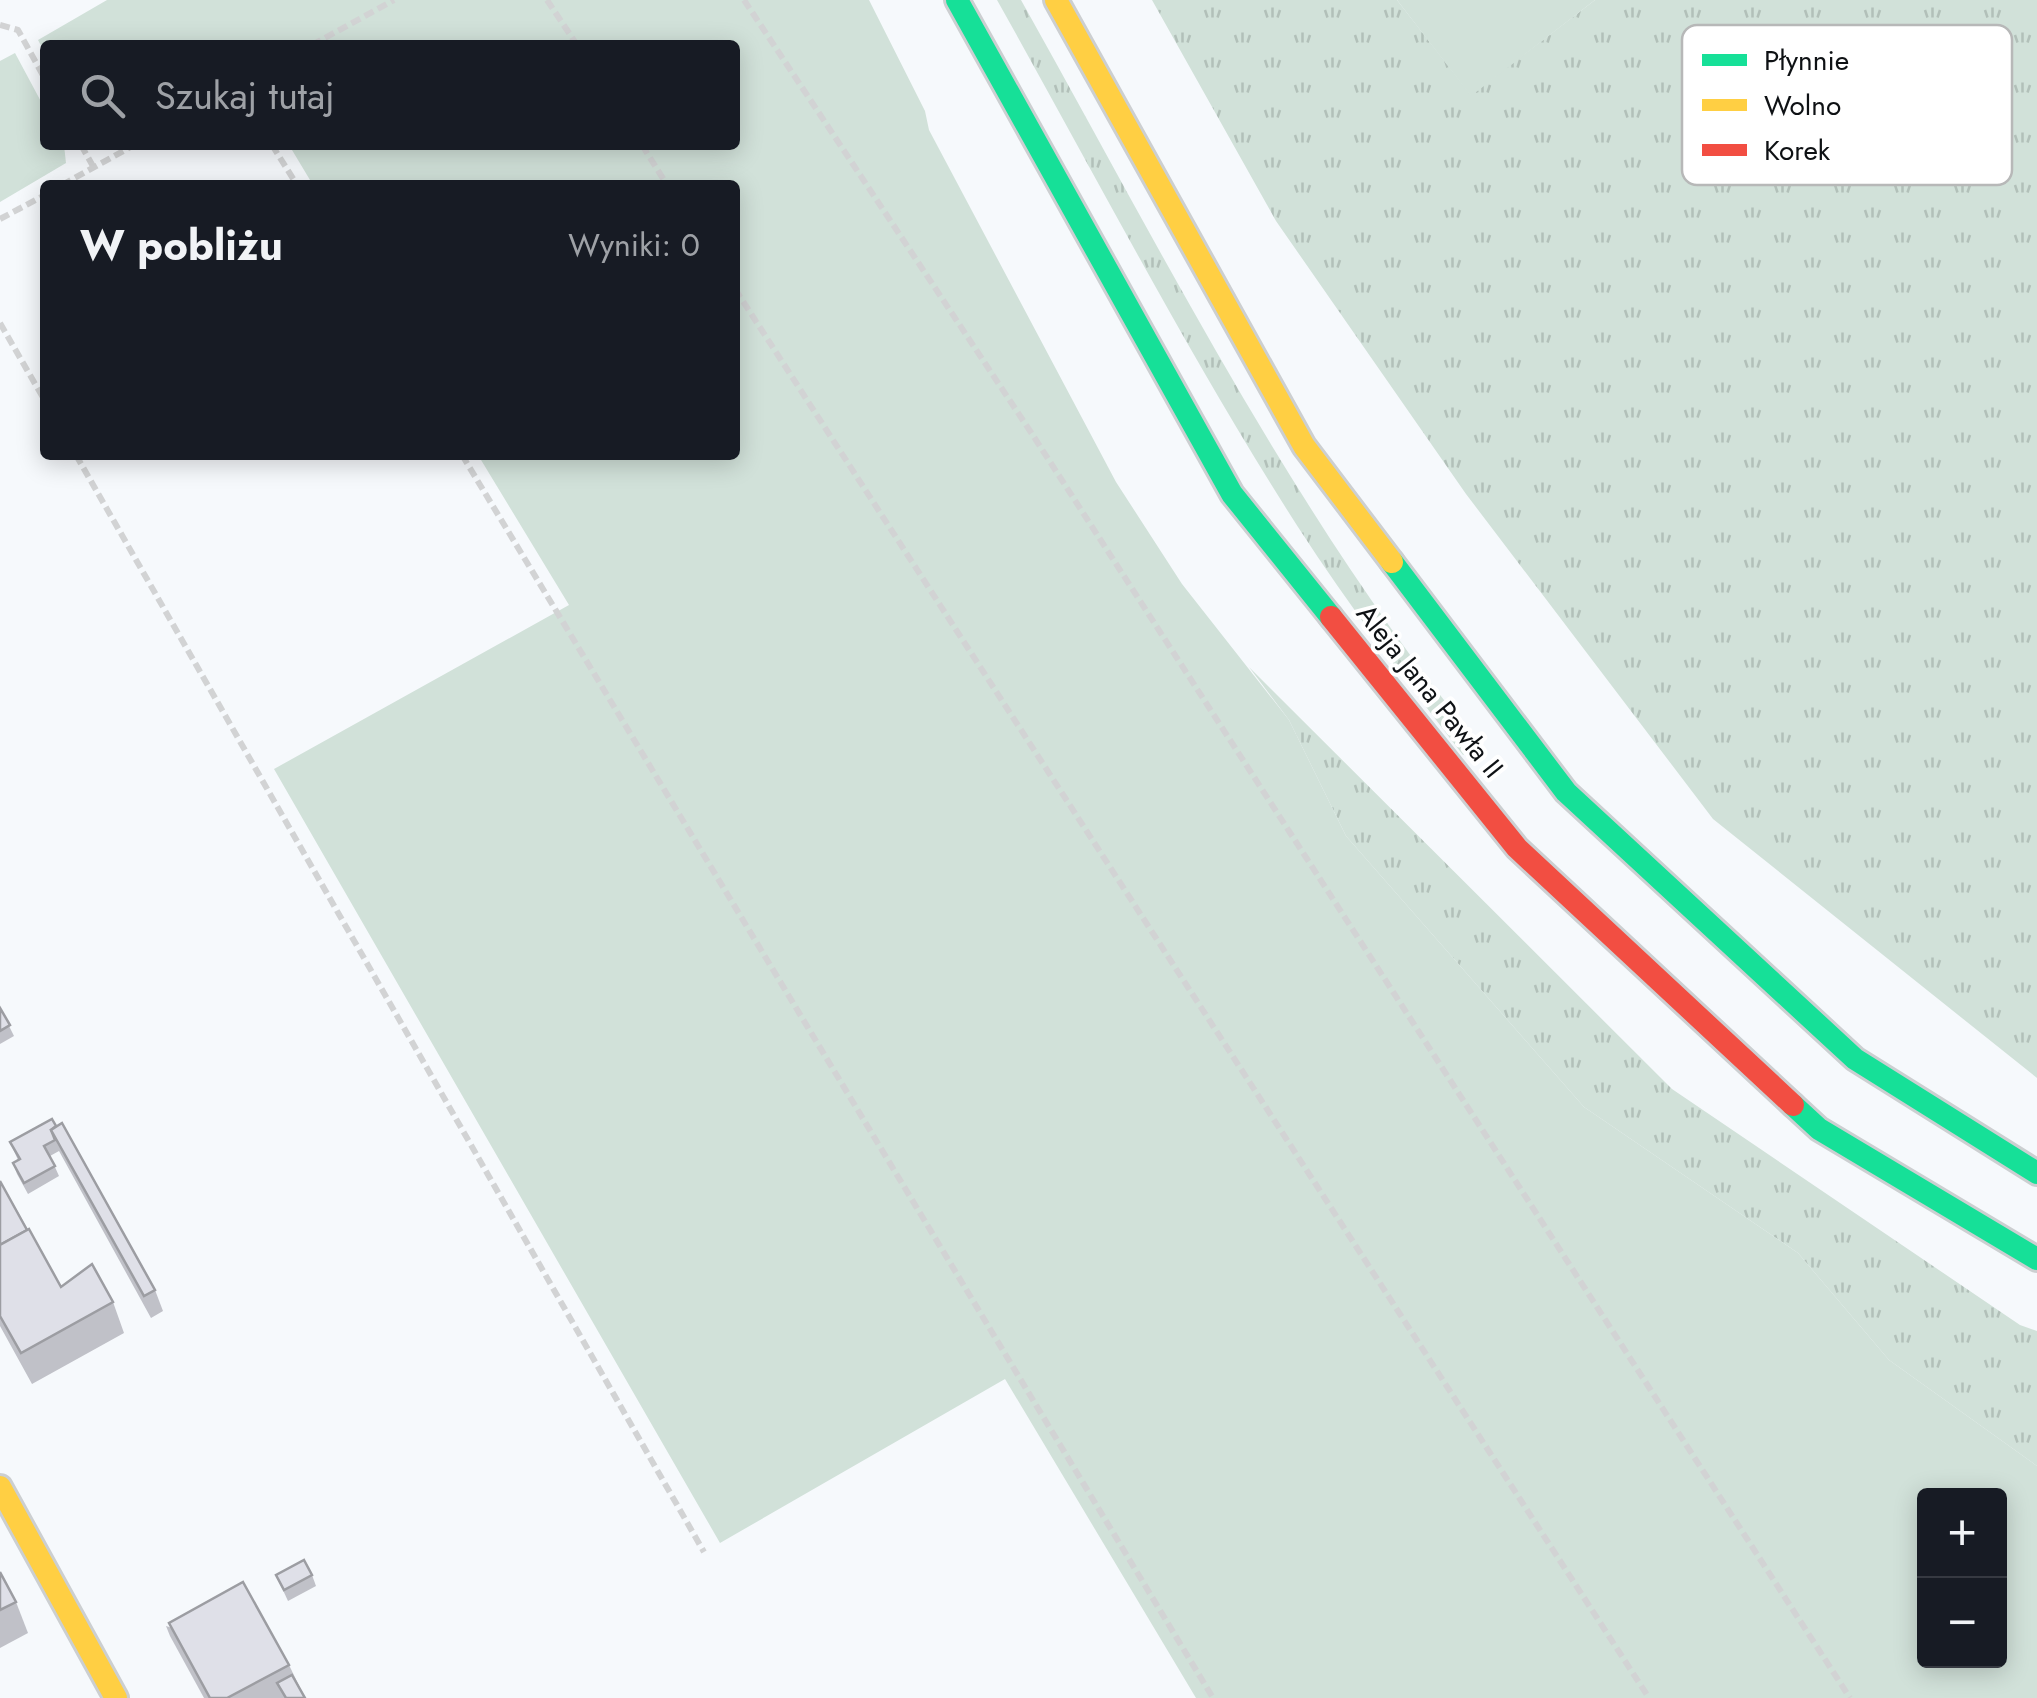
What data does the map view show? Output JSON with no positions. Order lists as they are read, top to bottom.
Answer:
{
  "streets": {
    "main road": ["Aleja Jana Pawła II"]
  },
  "legend": ["Płynnie", "Wolno", "Korek"],
  "page": {
    "search": "Szukaj tutaj",
    "heading": ["W pobliżu", "Wyniki: 0"],
    "map_buttons": ["+", "−"]
  }
}
